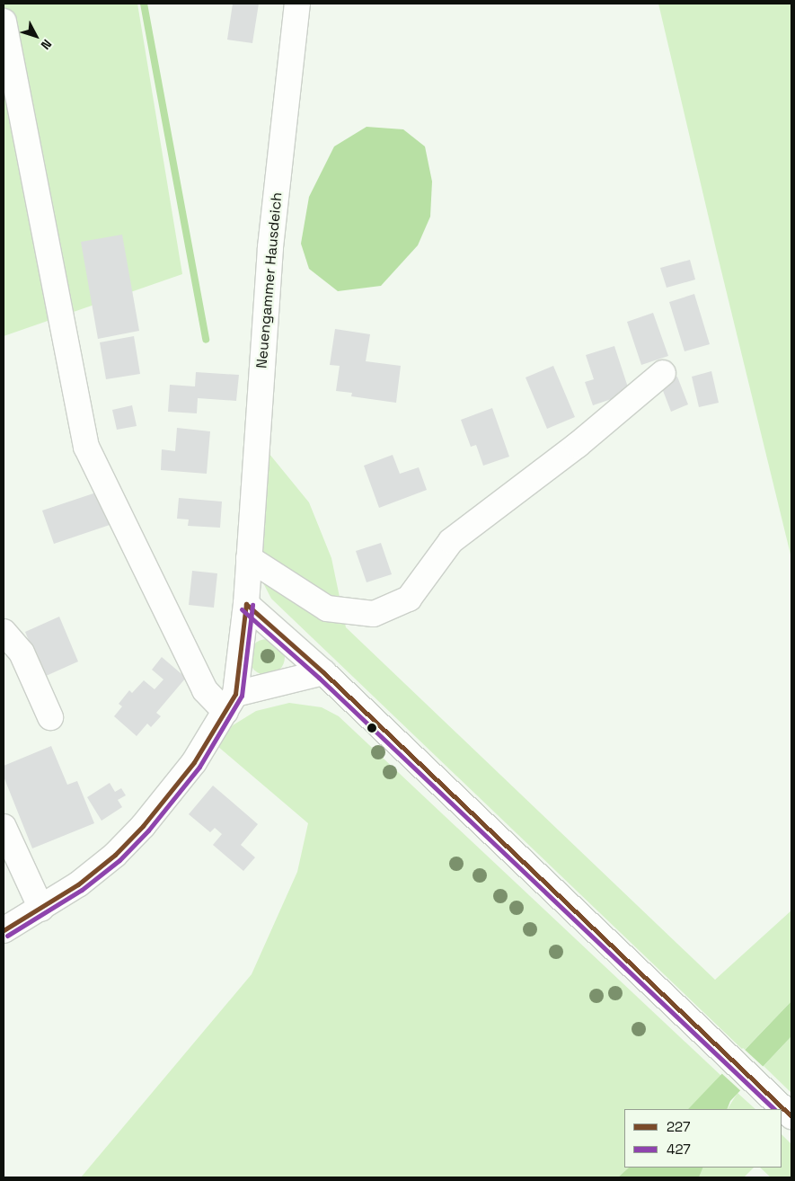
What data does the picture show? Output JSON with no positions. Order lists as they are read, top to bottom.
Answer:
{
  "streets": {
    "street": ["Neuengammer Hausdeich"]
  },
  "lines": ["transit line 227", "transit line 427"],
  "legend": ["227", "427"],
  "north": "bottom right"
}
